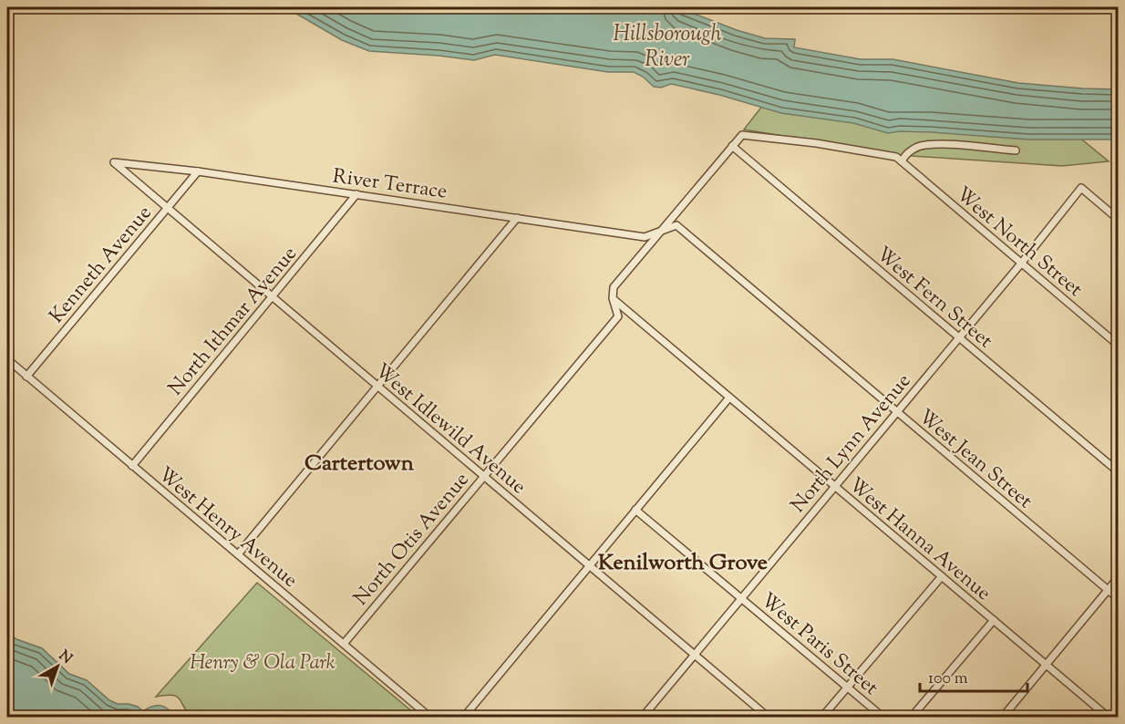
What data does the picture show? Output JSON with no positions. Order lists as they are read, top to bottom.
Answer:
{
  "streets": {
    "street": [
      "River Terrace",
      "West North Street",
      "Kenneth Avenue",
      "West Fern Street",
      "North Ithmar Avenue",
      "West Idlewild Avenue",
      "North Lynn Avenue",
      "West Jean Street",
      "West Henry Avenue",
      "North Otis Avenue",
      "West Hanna Avenue",
      "West Paris Street"
    ]
  },
  "crossings": [
    ["River Terrace", "Kenneth Avenue"],
    ["River Terrace", "North Ithmar Avenue"],
    ["River Terrace", "West Idlewild Avenue"],
    ["River Terrace", "West Jean Street"],
    ["River Terrace", "North Otis Avenue"],
    ["West North Street", "North Lynn Avenue"],
    ["Kenneth Avenue", "West Idlewild Avenue"],
    ["Kenneth Avenue", "West Henry Avenue"],
    ["West Fern Street", "North Lynn Avenue"],
    ["West Fern Street", "North Otis Avenue"],
    ["North Ithmar Avenue", "West Idlewild Avenue"],
    ["North Ithmar Avenue", "West Henry Avenue"],
    ["West Idlewild Avenue", "North Lynn Avenue"],
    ["West Idlewild Avenue", "North Otis Avenue"],
    ["North Lynn Avenue", "West Jean Street"],
    ["North Lynn Avenue", "West Hanna Avenue"],
    ["North Lynn Avenue", "West Paris Street"],
    ["West Jean Street", "North Otis Avenue"],
    ["West Henry Avenue", "North Otis Avenue"],
    ["North Otis Avenue", "West Hanna Avenue"]
  ],
  "districts": ["Cartertown", "Kenilworth Grove"],
  "water": ["Hillsborough River"],
  "parks": ["Henry & Ola Park"],
  "scale_bar": "100 m",
  "north": "top right"
}
